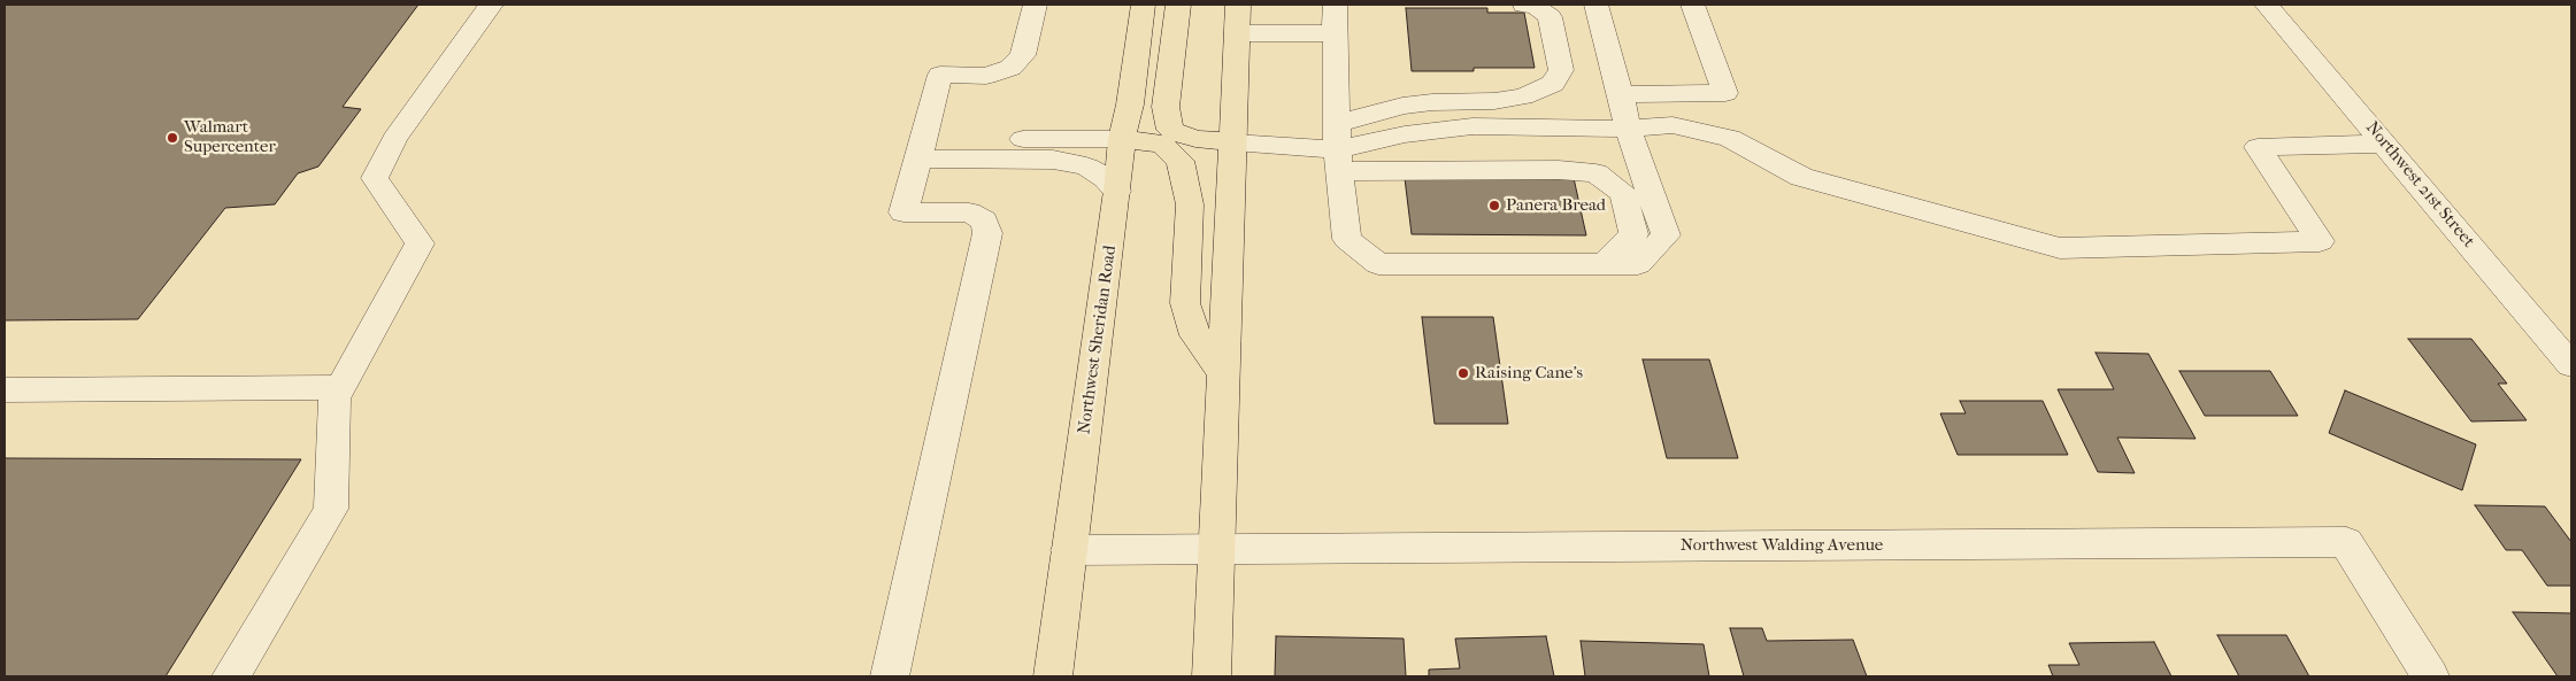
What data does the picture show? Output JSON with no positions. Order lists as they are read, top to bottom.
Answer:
{
  "streets": {
    "main road": ["Northwest Sheridan Road"],
    "street": ["Northwest 21st Street", "Northwest Walding Avenue"]
  },
  "crossings": [
    ["Northwest Sheridan Road", "Northwest Walding Avenue"]
  ],
  "places": ["Walmart Supercenter", "Panera Bread", "Raising Cane's"]
}
